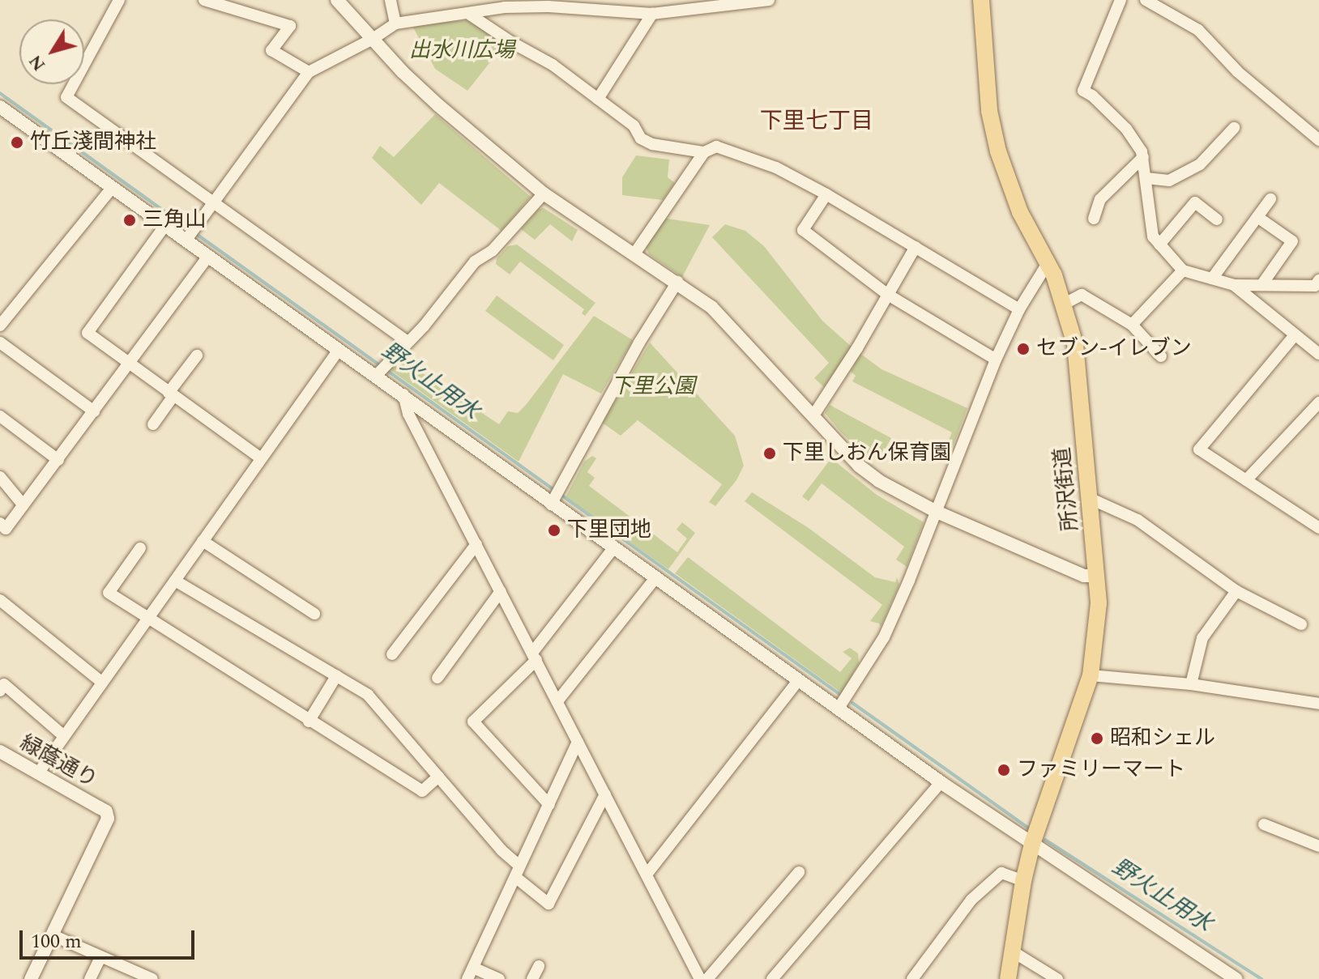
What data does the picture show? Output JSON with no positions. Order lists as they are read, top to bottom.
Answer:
{
  "streets": {
    "main road": ["所沢街道"],
    "street": ["緑蔭通り"]
  },
  "districts": ["下里七丁目"],
  "water": ["野火止用水"],
  "parks": ["出水川広場", "下里公園"],
  "places": [
    "竹丘淺間神社",
    "三角山",
    "セブン-イレブン",
    "下里しおん保育園",
    "下里団地",
    "昭和シェル",
    "ファミリーマート"
  ],
  "scale_bar": "100 m",
  "north": "bottom left"
}
